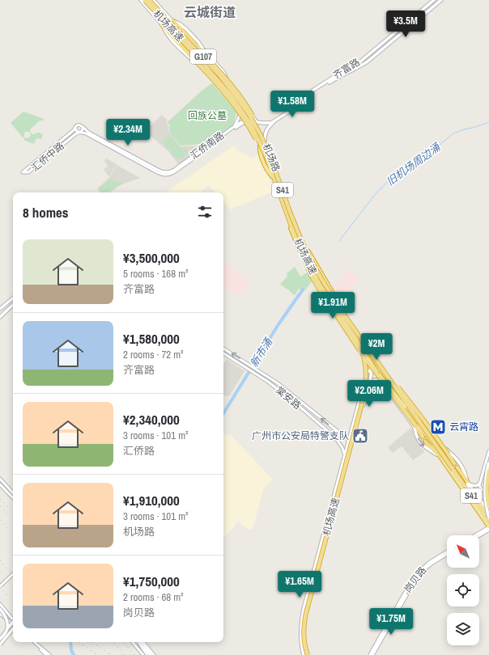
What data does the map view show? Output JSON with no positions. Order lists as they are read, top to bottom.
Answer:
{
  "streets": {
    "highway": [
      "机场高速",
      "G107",
      "机场路",
      "S41"
    ],
    "main road": ["齐富路", "岗贝路"],
    "street": ["汇侨南路", "汇侨中路", "棠安路"]
  },
  "crossings": [
    ["机场高速", "机场路"],
    ["齐富路", "机场路"],
    ["汇侨南路", "机场路"]
  ],
  "districts": ["云城街道"],
  "water": ["旧机场周边涌", "新市涌"],
  "parks": ["回族公墓"],
  "places": {
    "metro station": ["云霄路"],
    "public building": ["广州市公安局特警支队"]
  },
  "north": "top left",
  "page": {
    "price": [
      "¥3.5M",
      "¥1.58M",
      "¥2.34M",
      "¥1.91M",
      "¥2M",
      "¥2.06M",
      "¥1.65M",
      "¥1.75M"
    ],
    "heading": "8 homes",
    "list": [
      {
        "name": "¥3,500,000",
        "note": "5 rooms · 168 m² · 齐富路"
      },
      {
        "name": "¥1,580,000",
        "note": "2 rooms · 72 m² · 齐富路"
      },
      {
        "name": "¥2,340,000",
        "note": "3 rooms · 101 m² · 汇侨路"
      },
      {
        "name": "¥1,910,000",
        "note": "3 rooms · 101 m² · 机场路"
      },
      {
        "name": "¥1,750,000",
        "note": "2 rooms · 68 m² · 岗贝路"
      }
    ]
  }
}
